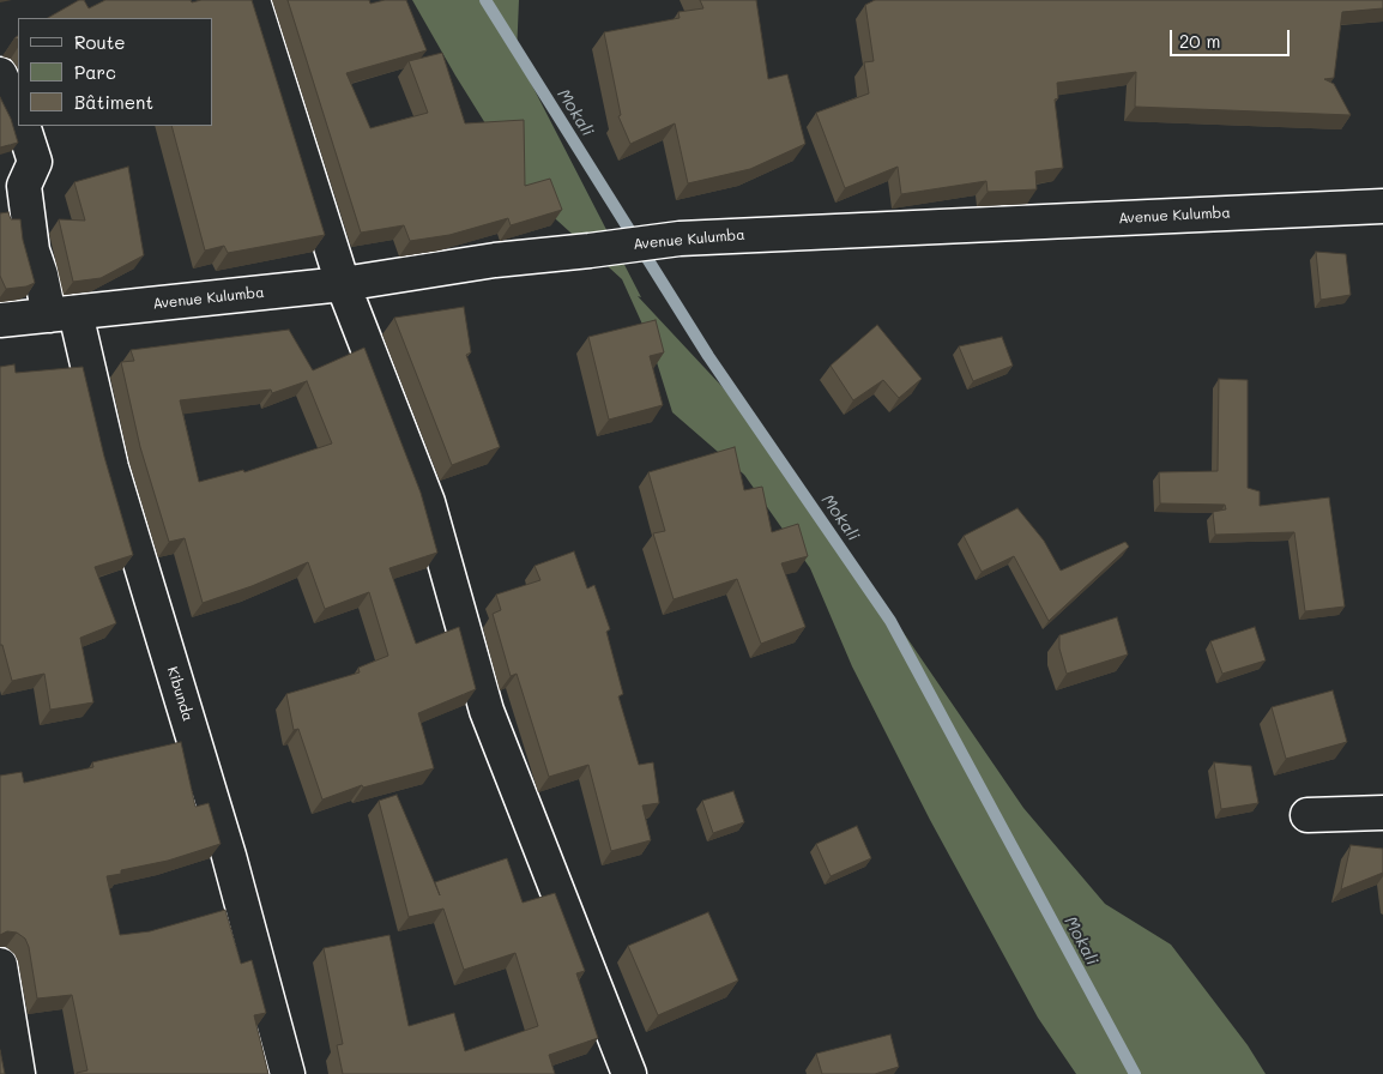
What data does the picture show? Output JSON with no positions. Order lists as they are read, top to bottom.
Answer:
{
  "streets": {
    "street": ["Avenue Kulumba", "Kibunda"]
  },
  "crossings": [
    ["Avenue Kulumba", "Kibunda"]
  ],
  "water": ["Mokali"],
  "legend": ["Route", "Parc", "Bâtiment"],
  "scale_bar": "20 m"
}
